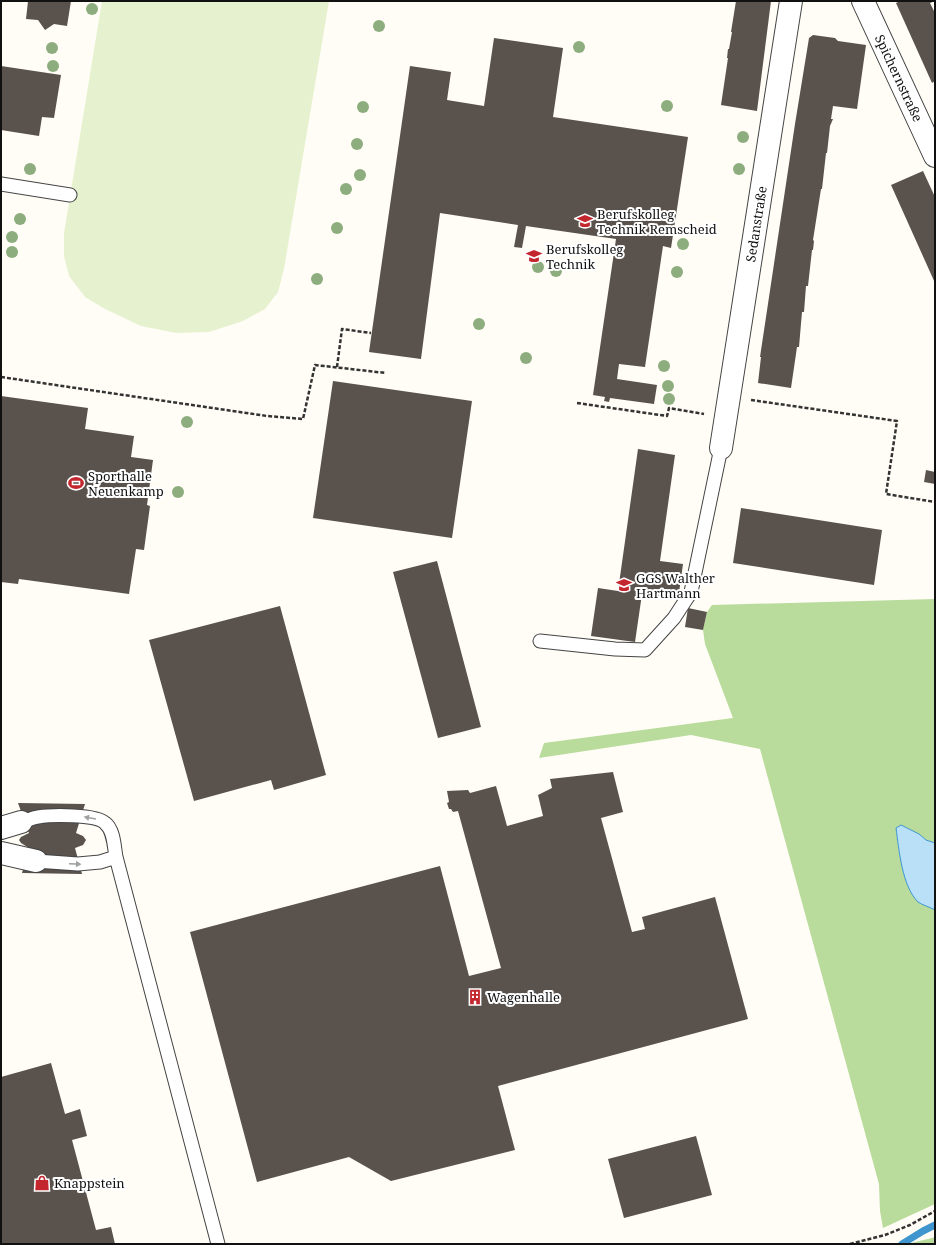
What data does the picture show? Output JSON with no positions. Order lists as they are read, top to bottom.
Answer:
{
  "streets": {
    "street": ["Spichernstraße", "Sedanstraße"]
  },
  "places": {
    "school or university": ["Berufskolleg Technik Remscheid", "Berufskolleg Technik", "GGS Walther Hartmann"],
    "sports": ["Sporthalle Neuenkamp"],
    "building": ["Wagenhalle"],
    "shop": ["Knappstein"]
  }
}
